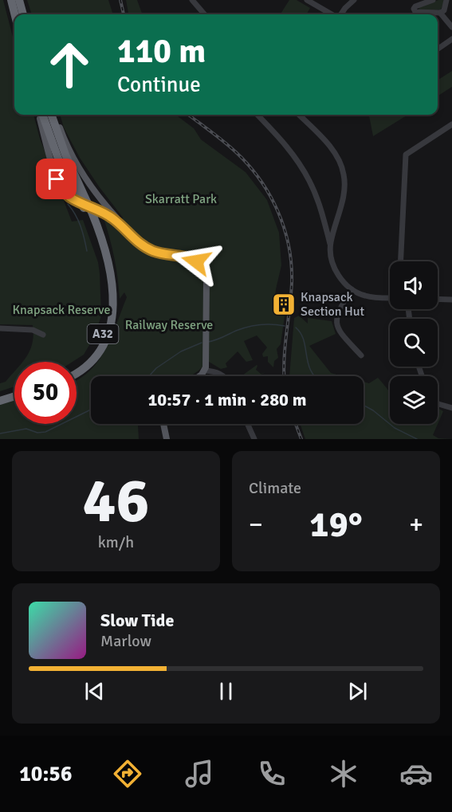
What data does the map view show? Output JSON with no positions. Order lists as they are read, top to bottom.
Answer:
{
  "streets": {
    "highway": ["A32"]
  },
  "parks": ["Skarratt Park", "Knapsack Reserve", "Railway Reserve"],
  "places": {
    "building": ["Knapsack Section Hut"]
  },
  "page": {
    "turn": ["110 m", "Continue"],
    "limit": "50",
    "trip": "10:57 · 1 min · 280 m",
    "tile": [
      ["46", "km/h"],
      "Climate"
    ],
    "heat": ["−", "19°", "+"],
    "song": ["Slow Tide", "Marlow"],
    "tabs": "10:56"
  }
}
